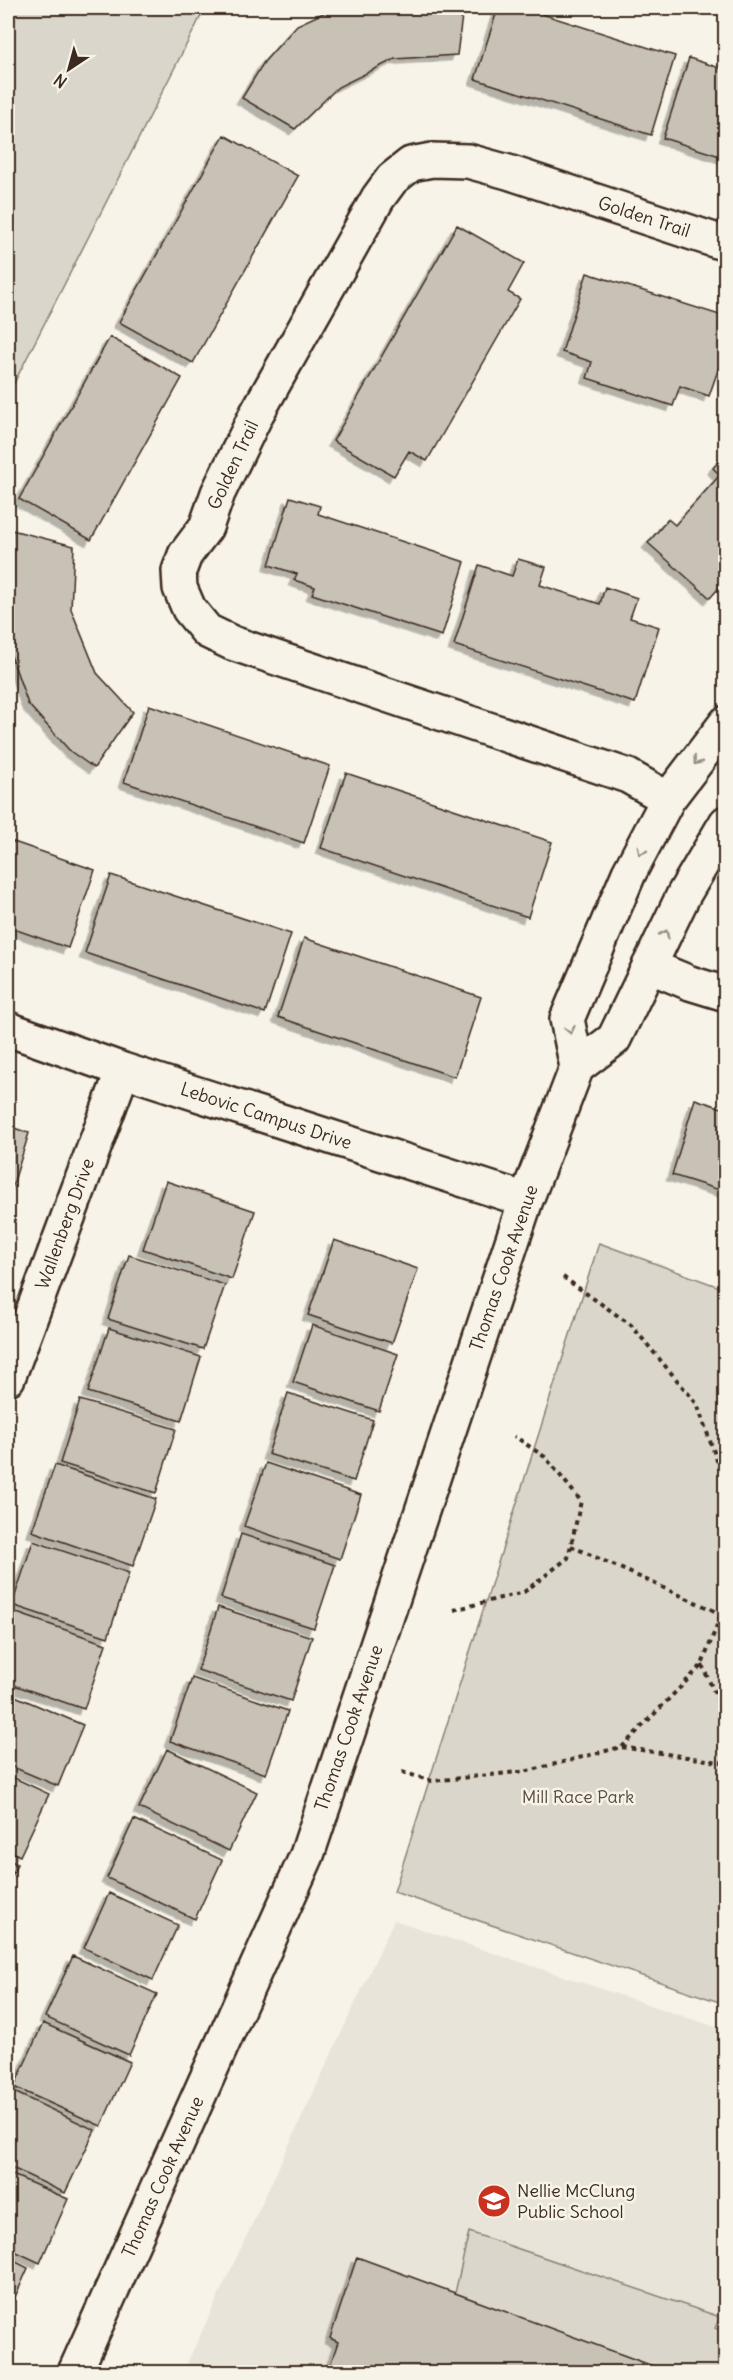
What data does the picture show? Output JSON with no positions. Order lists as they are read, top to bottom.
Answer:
{
  "streets": {
    "street": [
      "Golden Trail",
      "Lebovic Campus Drive",
      "Wallenberg Drive",
      "Thomas Cook Avenue"
    ]
  },
  "crossings": [
    ["Lebovic Campus Drive", "Wallenberg Drive"],
    ["Lebovic Campus Drive", "Thomas Cook Avenue"]
  ],
  "parks": ["Mill Race Park"],
  "places": {
    "school or university": ["Nellie McClung Public School"]
  },
  "north": "bottom left"
}
